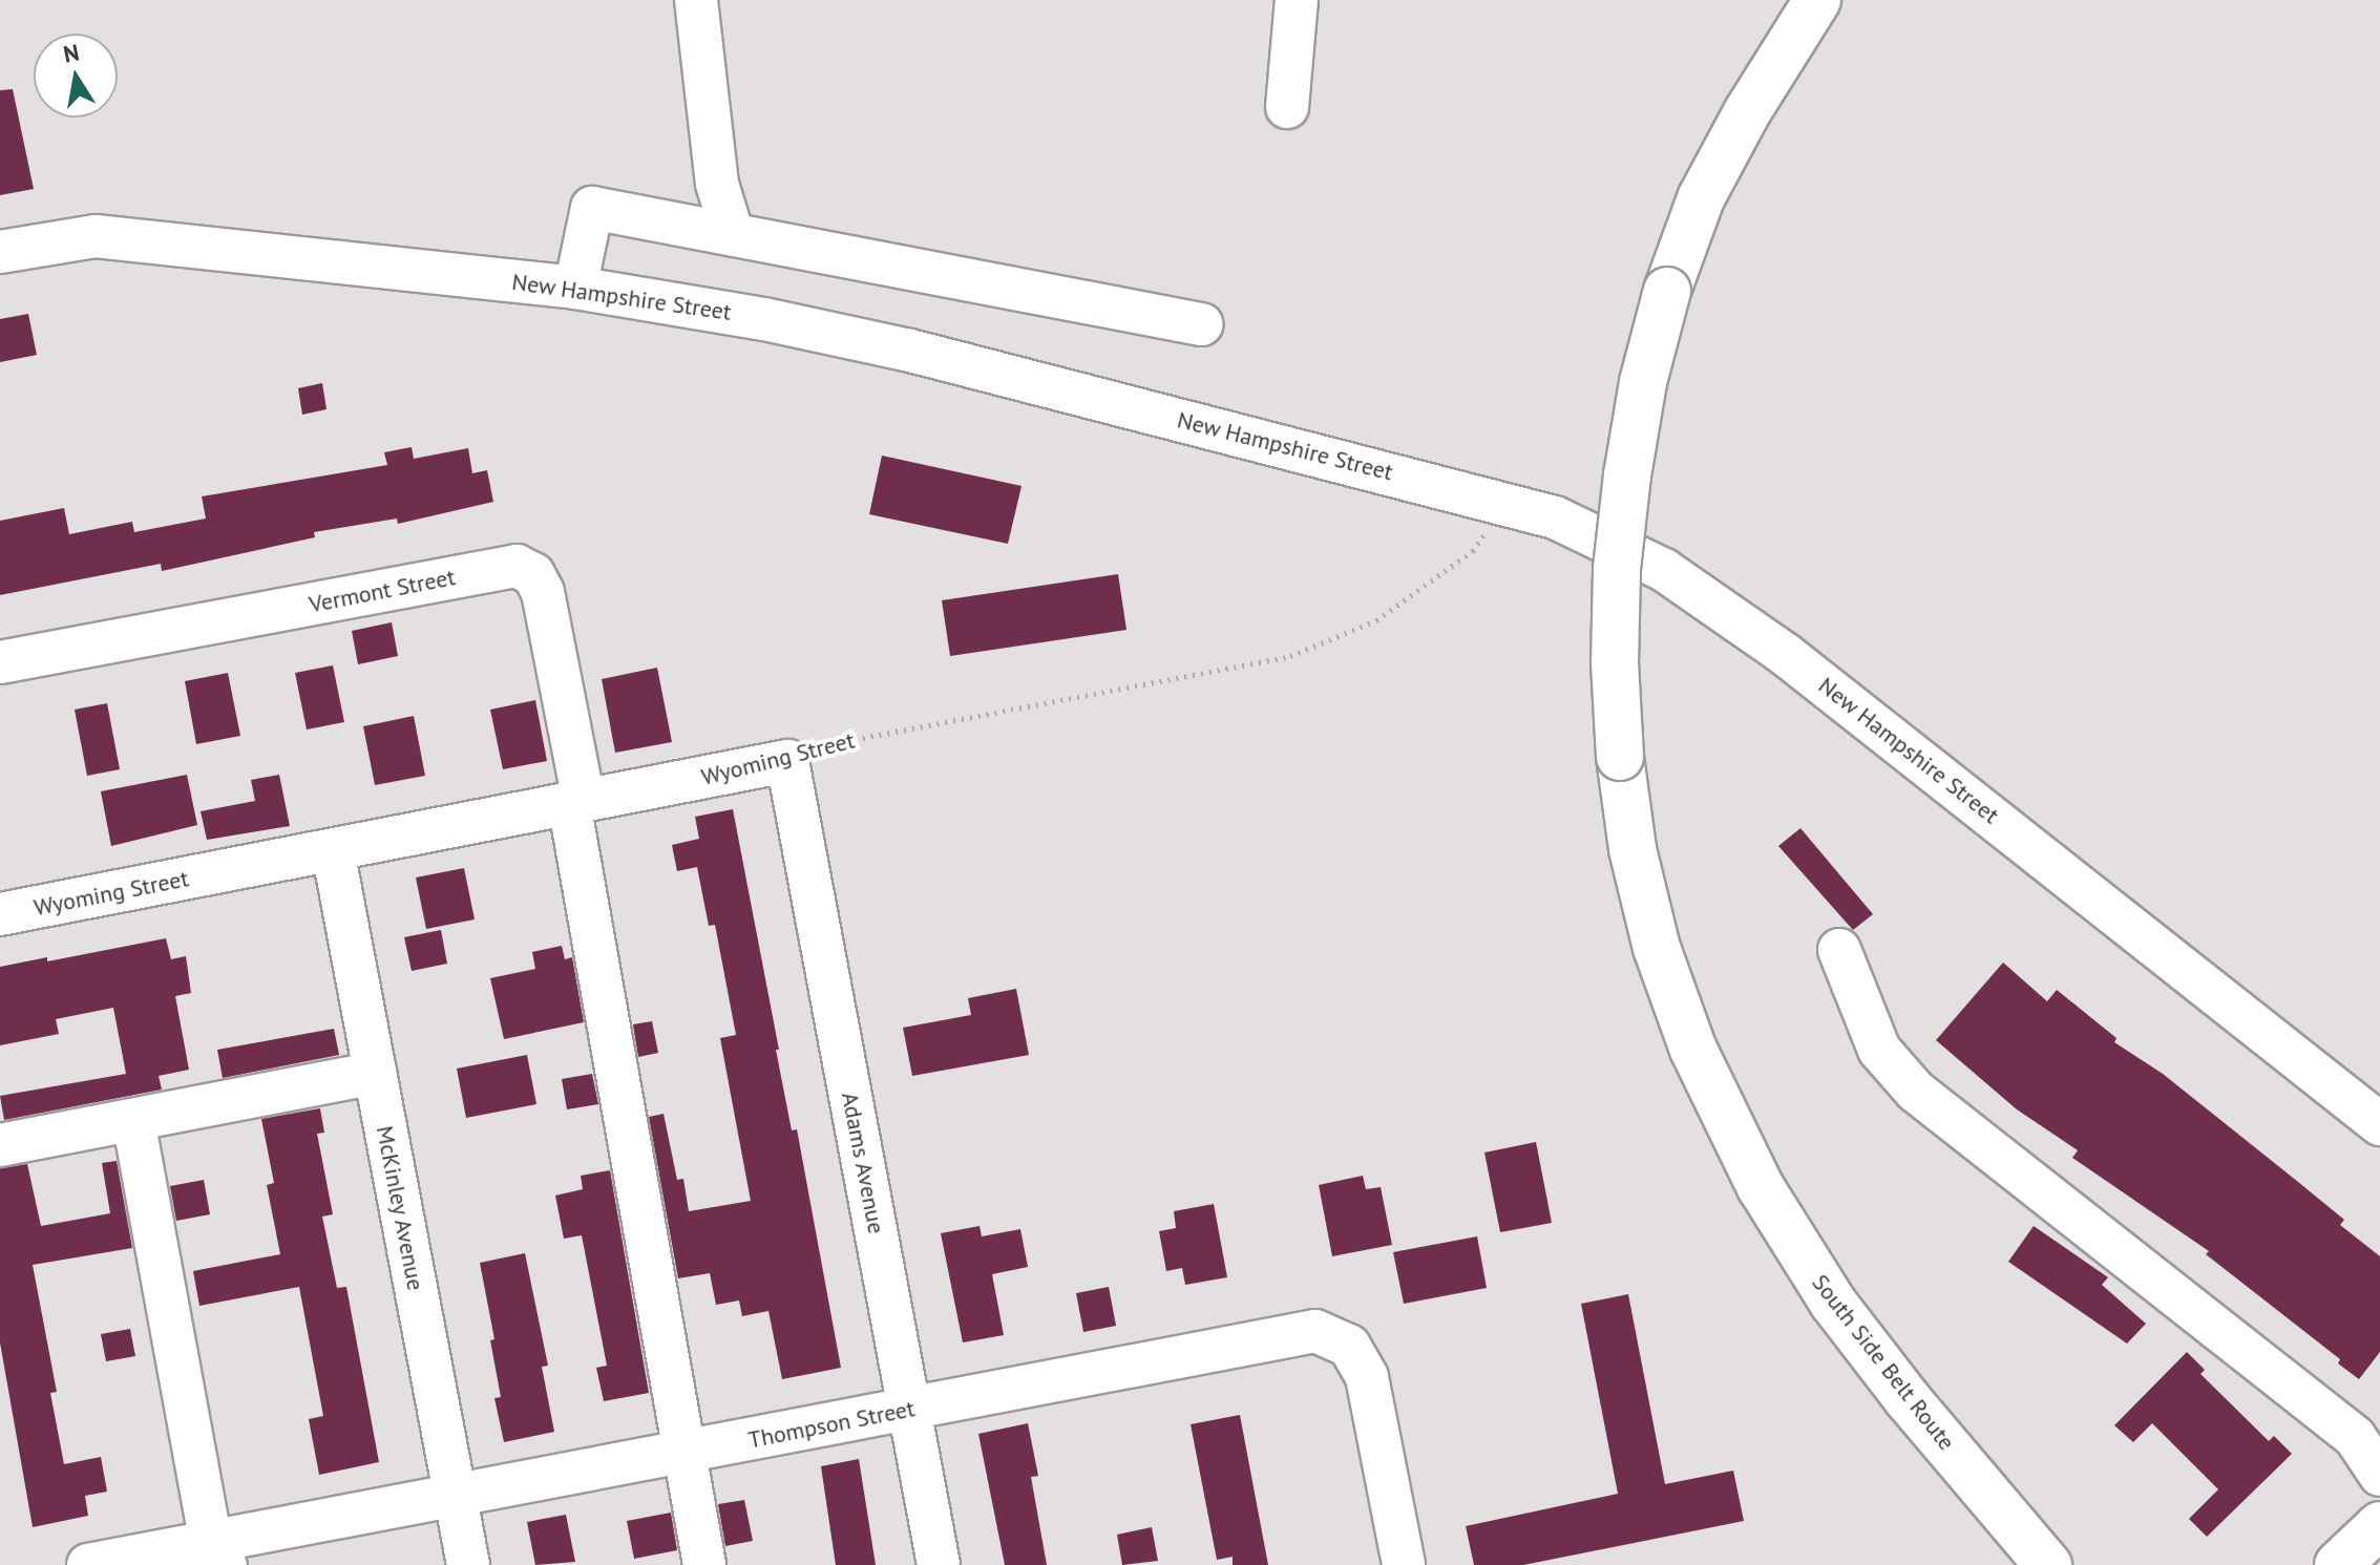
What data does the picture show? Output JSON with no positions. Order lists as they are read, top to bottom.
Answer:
{
  "streets": {
    "main road": ["South Side Belt Route"],
    "street": [
      "New Hampshire Street",
      "Vermont Street",
      "Wyoming Street",
      "Adams Avenue",
      "McKinley Avenue",
      "Thompson Street"
    ]
  },
  "crossings": [
    ["New Hampshire Street", "Wyoming Street"],
    ["Vermont Street", "Wyoming Street"],
    ["Wyoming Street", "Adams Avenue"],
    ["Wyoming Street", "McKinley Avenue"],
    ["Adams Avenue", "Thompson Street"],
    ["McKinley Avenue", "Thompson Street"]
  ],
  "north": "top"
}
